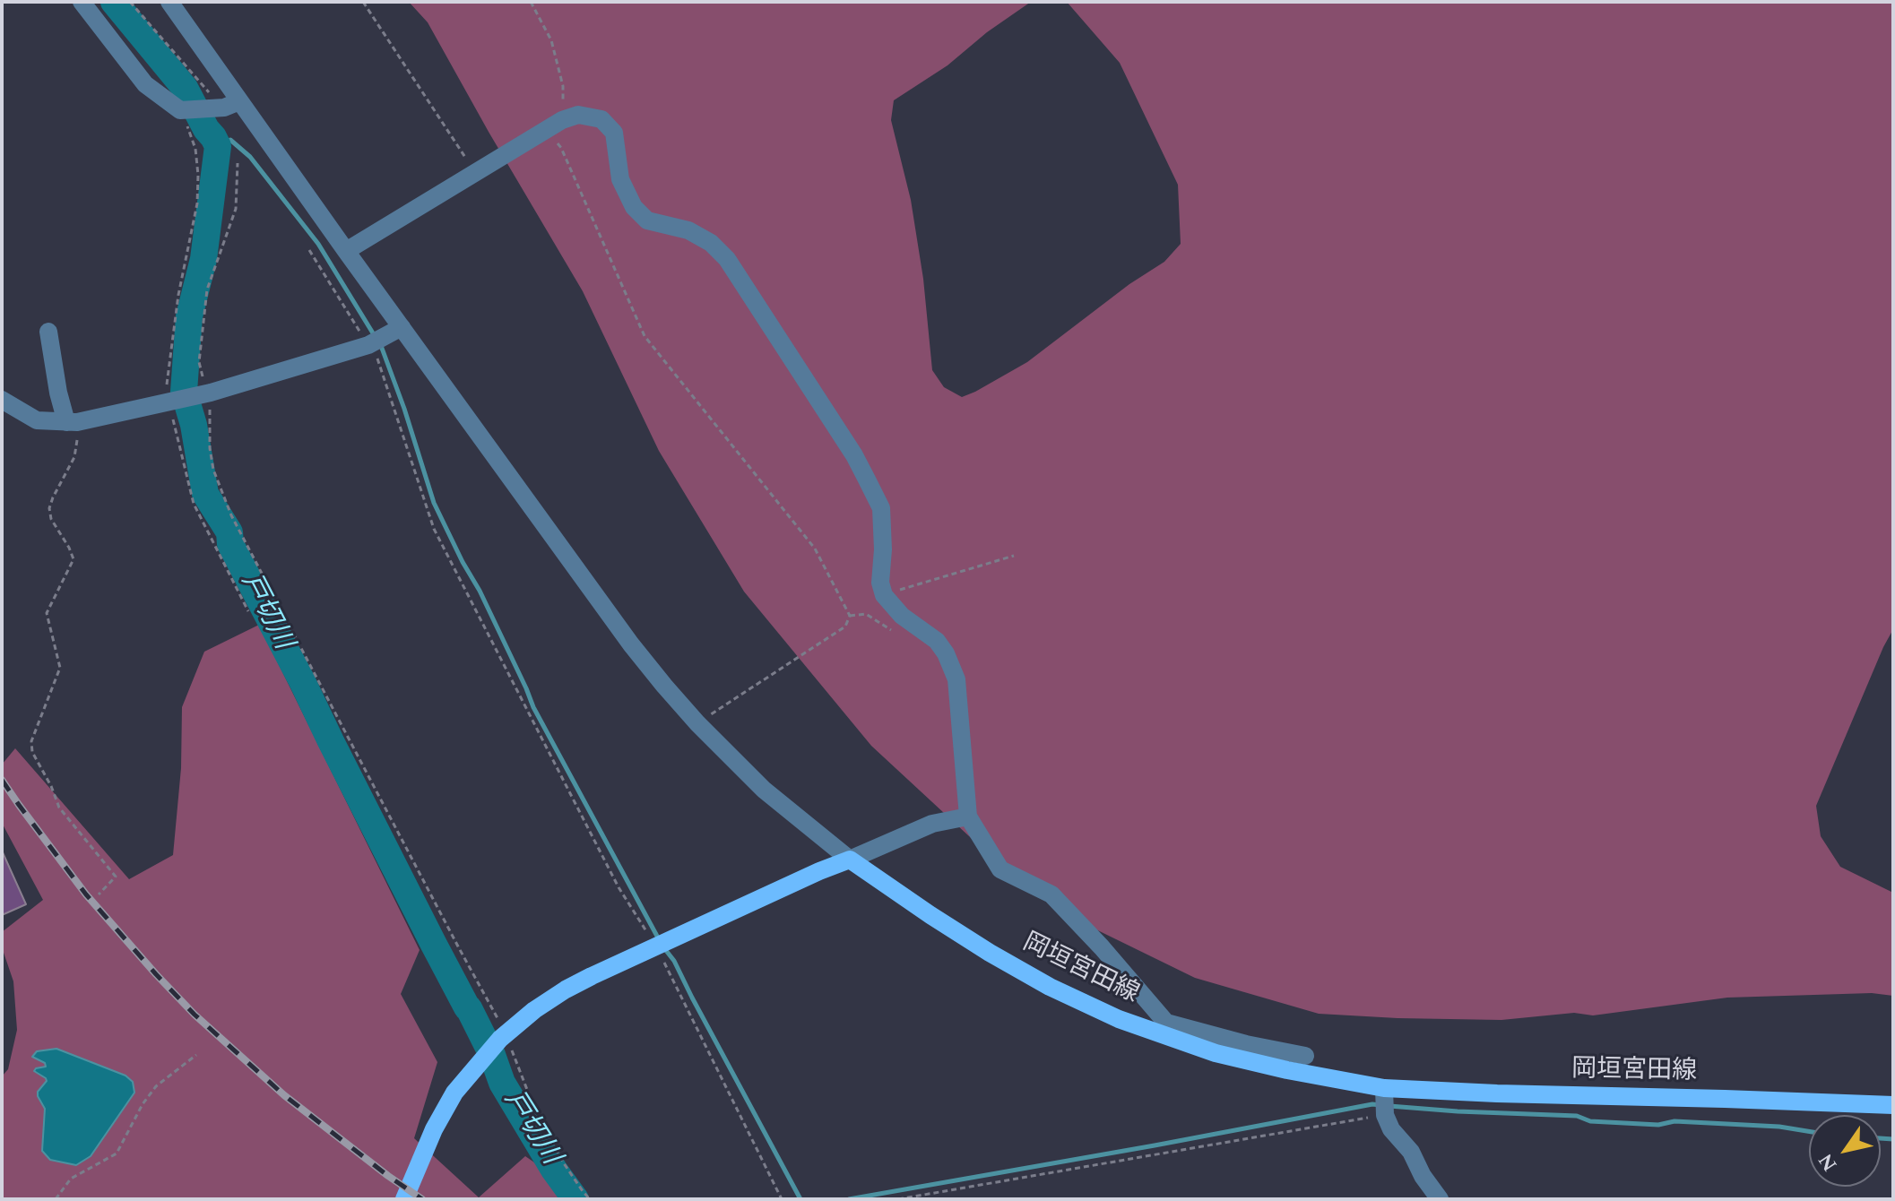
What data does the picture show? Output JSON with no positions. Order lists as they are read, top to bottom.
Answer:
{
  "streets": {
    "main road": ["岡垣宮田線"]
  },
  "water": ["戸切川"],
  "north": "bottom left"
}
